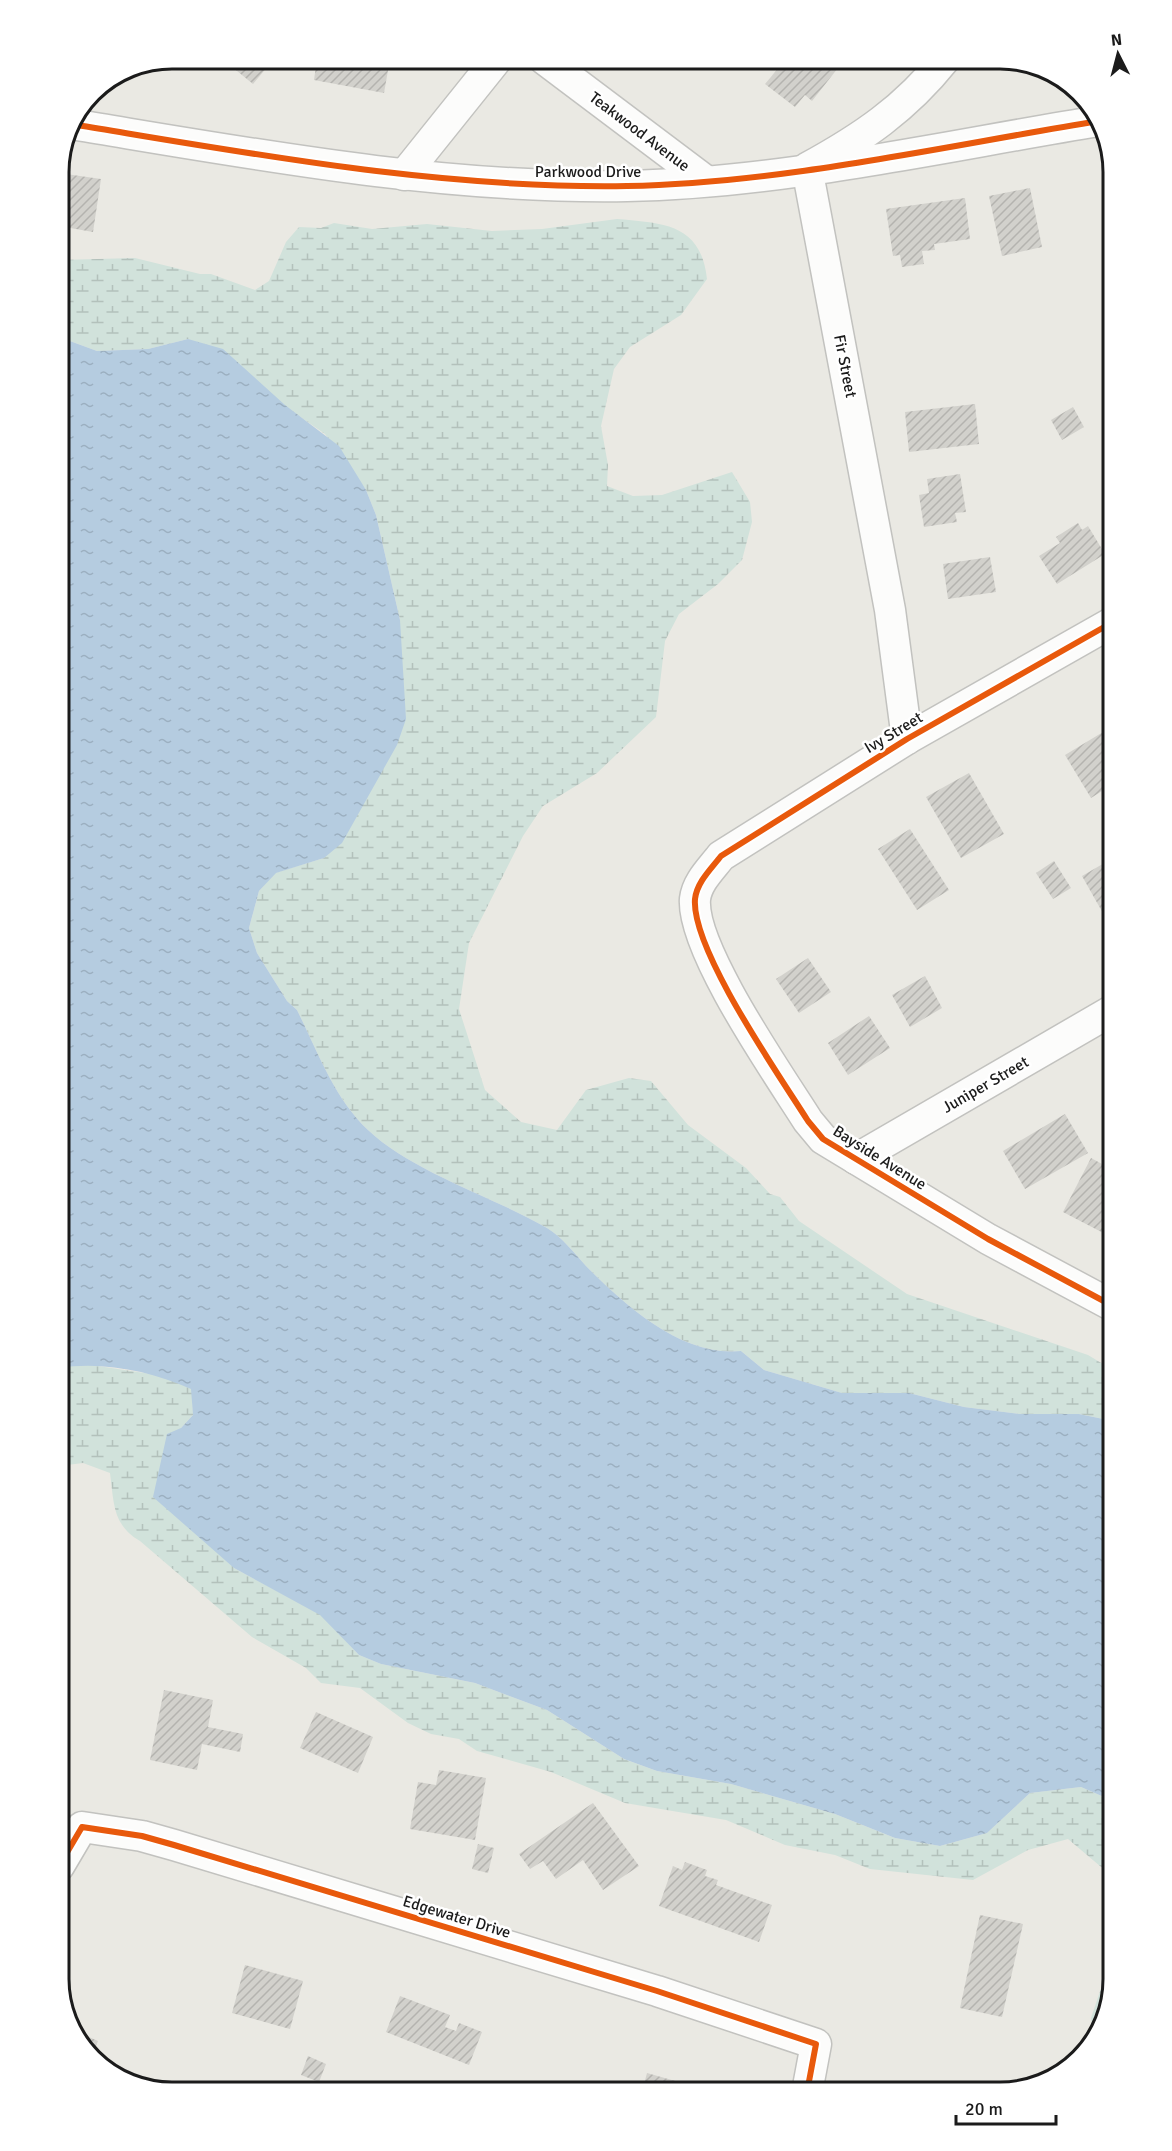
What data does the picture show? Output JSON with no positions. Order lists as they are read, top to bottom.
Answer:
{
  "streets": {
    "street": [
      "Teakwood Avenue",
      "Parkwood Drive",
      "Fir Street",
      "Ivy Street",
      "Juniper Street",
      "Bayside Avenue",
      "Edgewater Drive"
    ]
  },
  "crossings": [
    ["Teakwood Avenue", "Parkwood Drive"],
    ["Parkwood Drive", "Fir Street"],
    ["Fir Street", "Ivy Street"],
    ["Ivy Street", "Bayside Avenue"],
    ["Juniper Street", "Bayside Avenue"]
  ],
  "scale_bar": "20 m",
  "north": "top"
}
